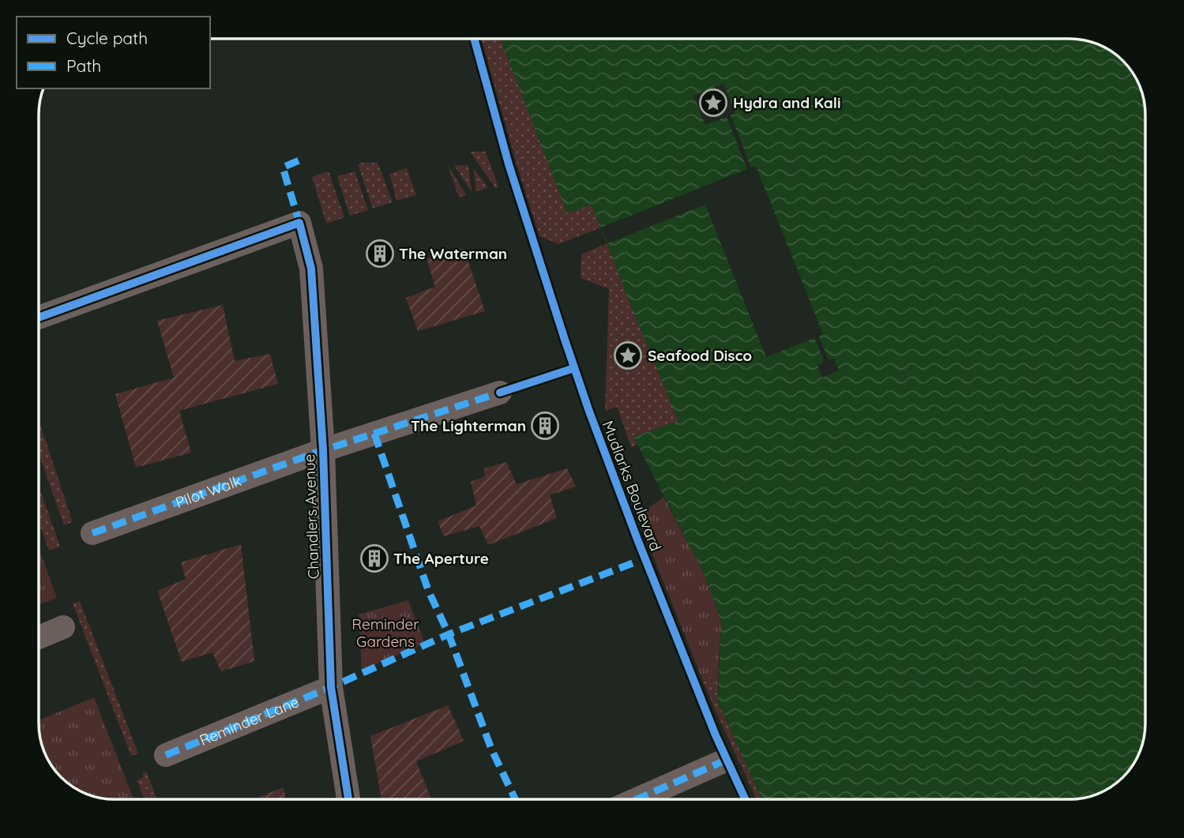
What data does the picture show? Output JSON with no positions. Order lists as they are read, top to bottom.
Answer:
{
  "streets": {
    "street": ["Pilot Walk", "Chandlers Avenue", "Reminder Lane"],
    "cycle path": ["Mudlarks Boulevard"]
  },
  "crossings": [
    ["Pilot Walk", "Chandlers Avenue"],
    ["Chandlers Avenue", "Reminder Lane"]
  ],
  "parks": ["Reminder Gardens"],
  "places": {
    "place": ["Hydra and Kali", "Seafood Disco"],
    "building": ["The Waterman", "The Lighterman", "The Aperture"]
  },
  "legend": ["Cycle path", "Path"]
}
